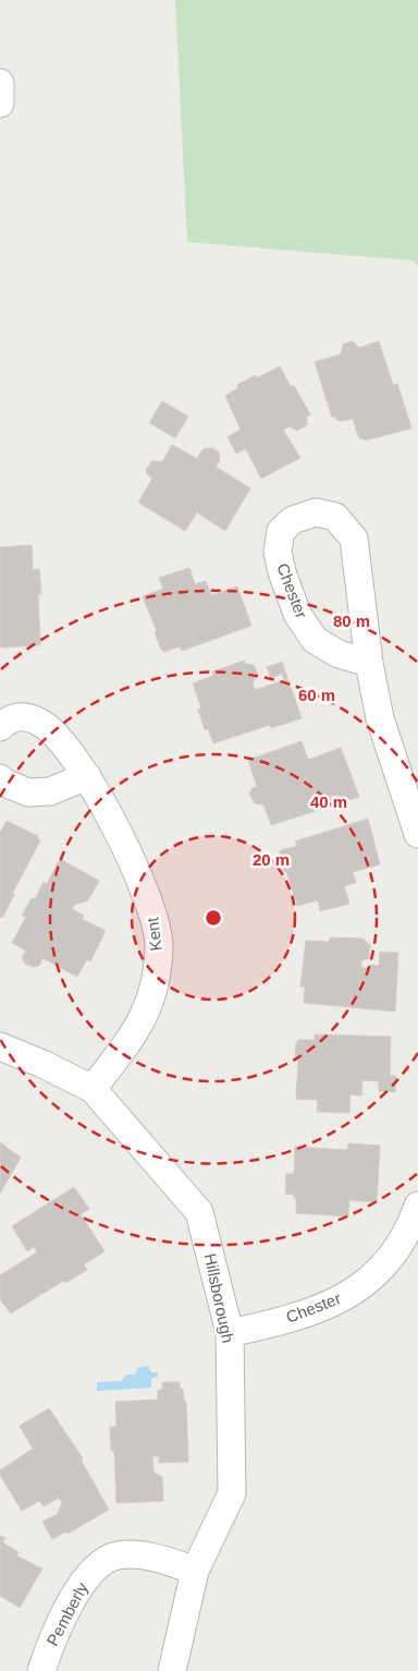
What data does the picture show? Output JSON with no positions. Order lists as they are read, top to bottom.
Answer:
{
  "streets": {
    "street": [
      "Chester",
      "Kent",
      "Hillsborough",
      "Pemberly"
    ]
  },
  "crossings": [
    ["Chester", "Hillsborough"],
    ["Kent", "Hillsborough"],
    ["Hillsborough", "Pemberly"]
  ],
  "rings": [
    "80 m",
    "60 m",
    "40 m",
    "20 m"
  ]
}
